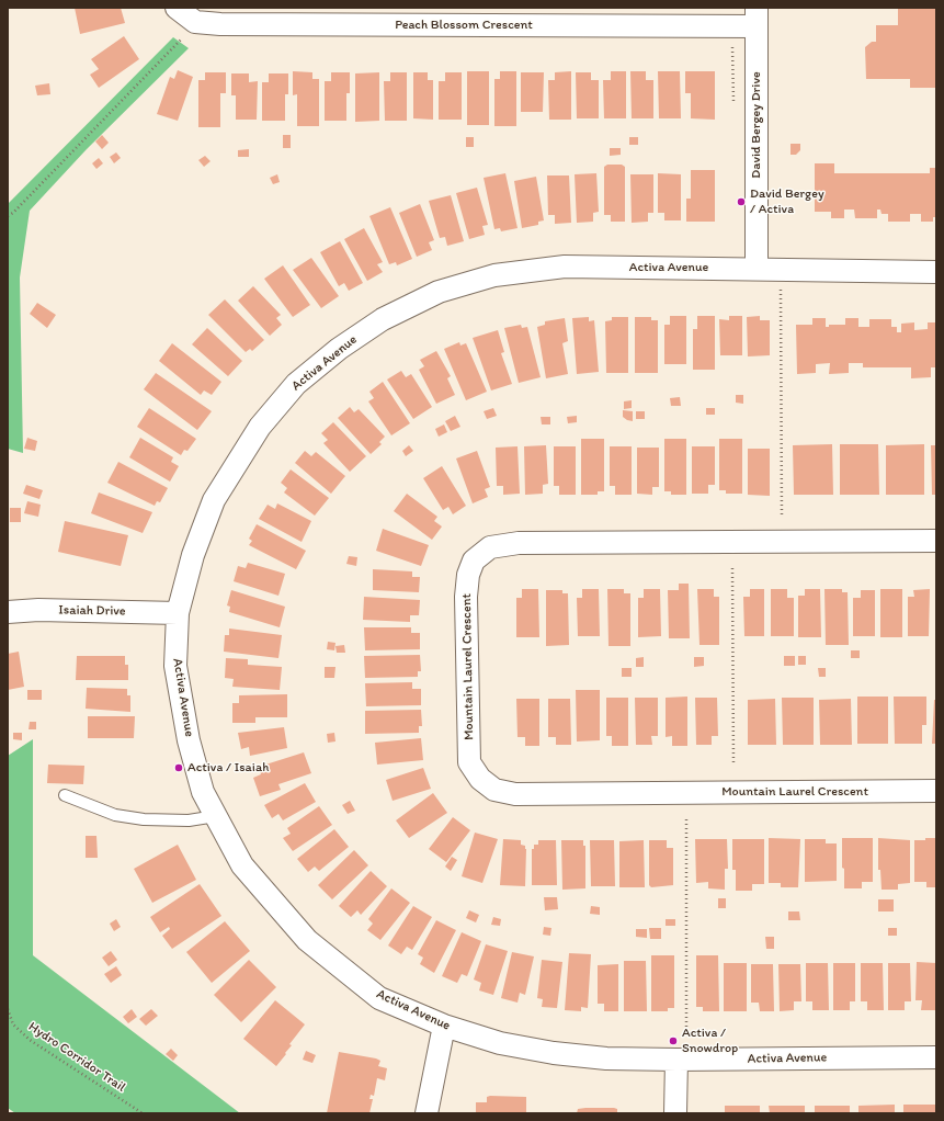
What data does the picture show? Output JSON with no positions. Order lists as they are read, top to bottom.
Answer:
{
  "streets": {
    "street": [
      "Peach Blossom Crescent",
      "David Bergey Drive",
      "Activa Avenue",
      "Isaiah Drive",
      "Mountain Laurel Crescent"
    ],
    "path": ["Hydro Corridor Trail"]
  },
  "crossings": [
    ["Peach Blossom Crescent", "David Bergey Drive"],
    ["David Bergey Drive", "Activa Avenue"],
    ["Activa Avenue", "Isaiah Drive"]
  ],
  "places": ["David Bergey / Activa", "Activa / Isaiah", "Activa / Snowdrop"]
}
